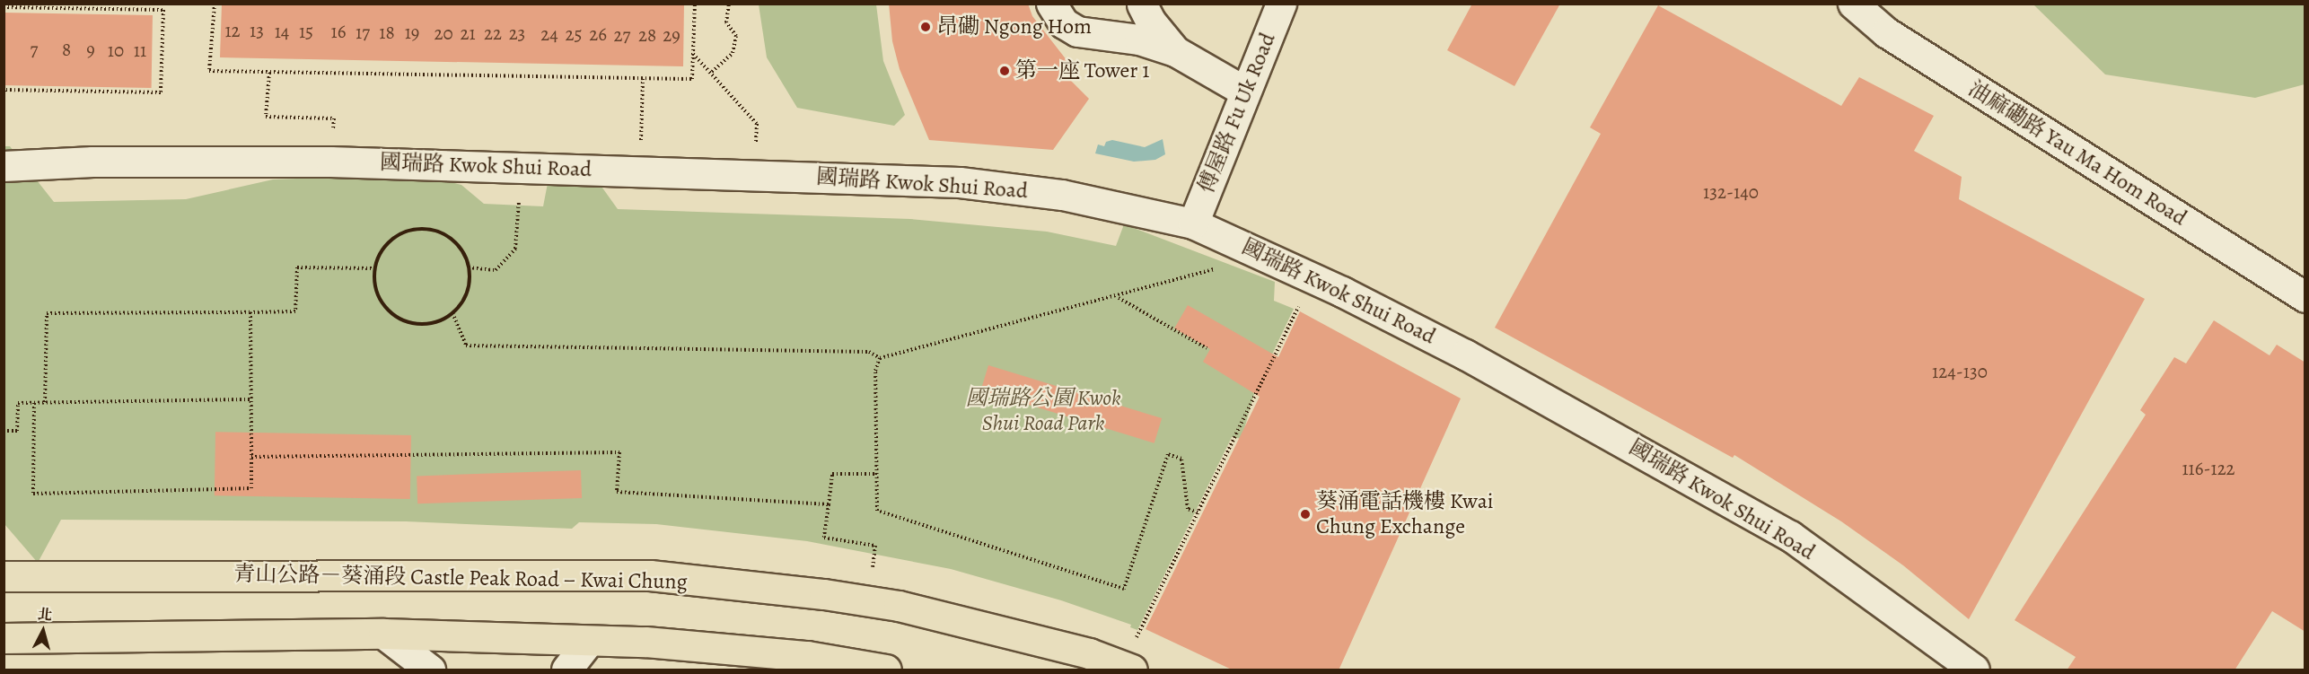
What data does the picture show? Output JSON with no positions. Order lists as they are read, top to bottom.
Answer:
{
  "streets": {
    "main road": ["青山公路－葵涌段 Castle Peak Road – Kwai Chung"],
    "street": ["傅屋路 Fu Uk Road", "油麻磡路 Yau Ma Hom Road", "國瑞路 Kwok Shui Road"]
  },
  "crossings": [
    ["傅屋路 Fu Uk Road", "國瑞路 Kwok Shui Road"]
  ],
  "parks": ["國瑞路公園 Kwok Shui Road Park"],
  "places": ["昂磡 Ngong Hom", "第一座 Tower 1", "葵涌電話機樓 Kwai Chung Exchange"],
  "house_numbers": [
    "12",
    "13",
    "14",
    "15",
    "16",
    "17",
    "18",
    "19",
    "20",
    "21",
    "22",
    "23",
    "24",
    "25",
    "26",
    "27",
    "28",
    "29",
    "7",
    "8",
    "9",
    "10",
    "11",
    "132-140",
    "124-130",
    "116-122"
  ],
  "north": "top"
}
